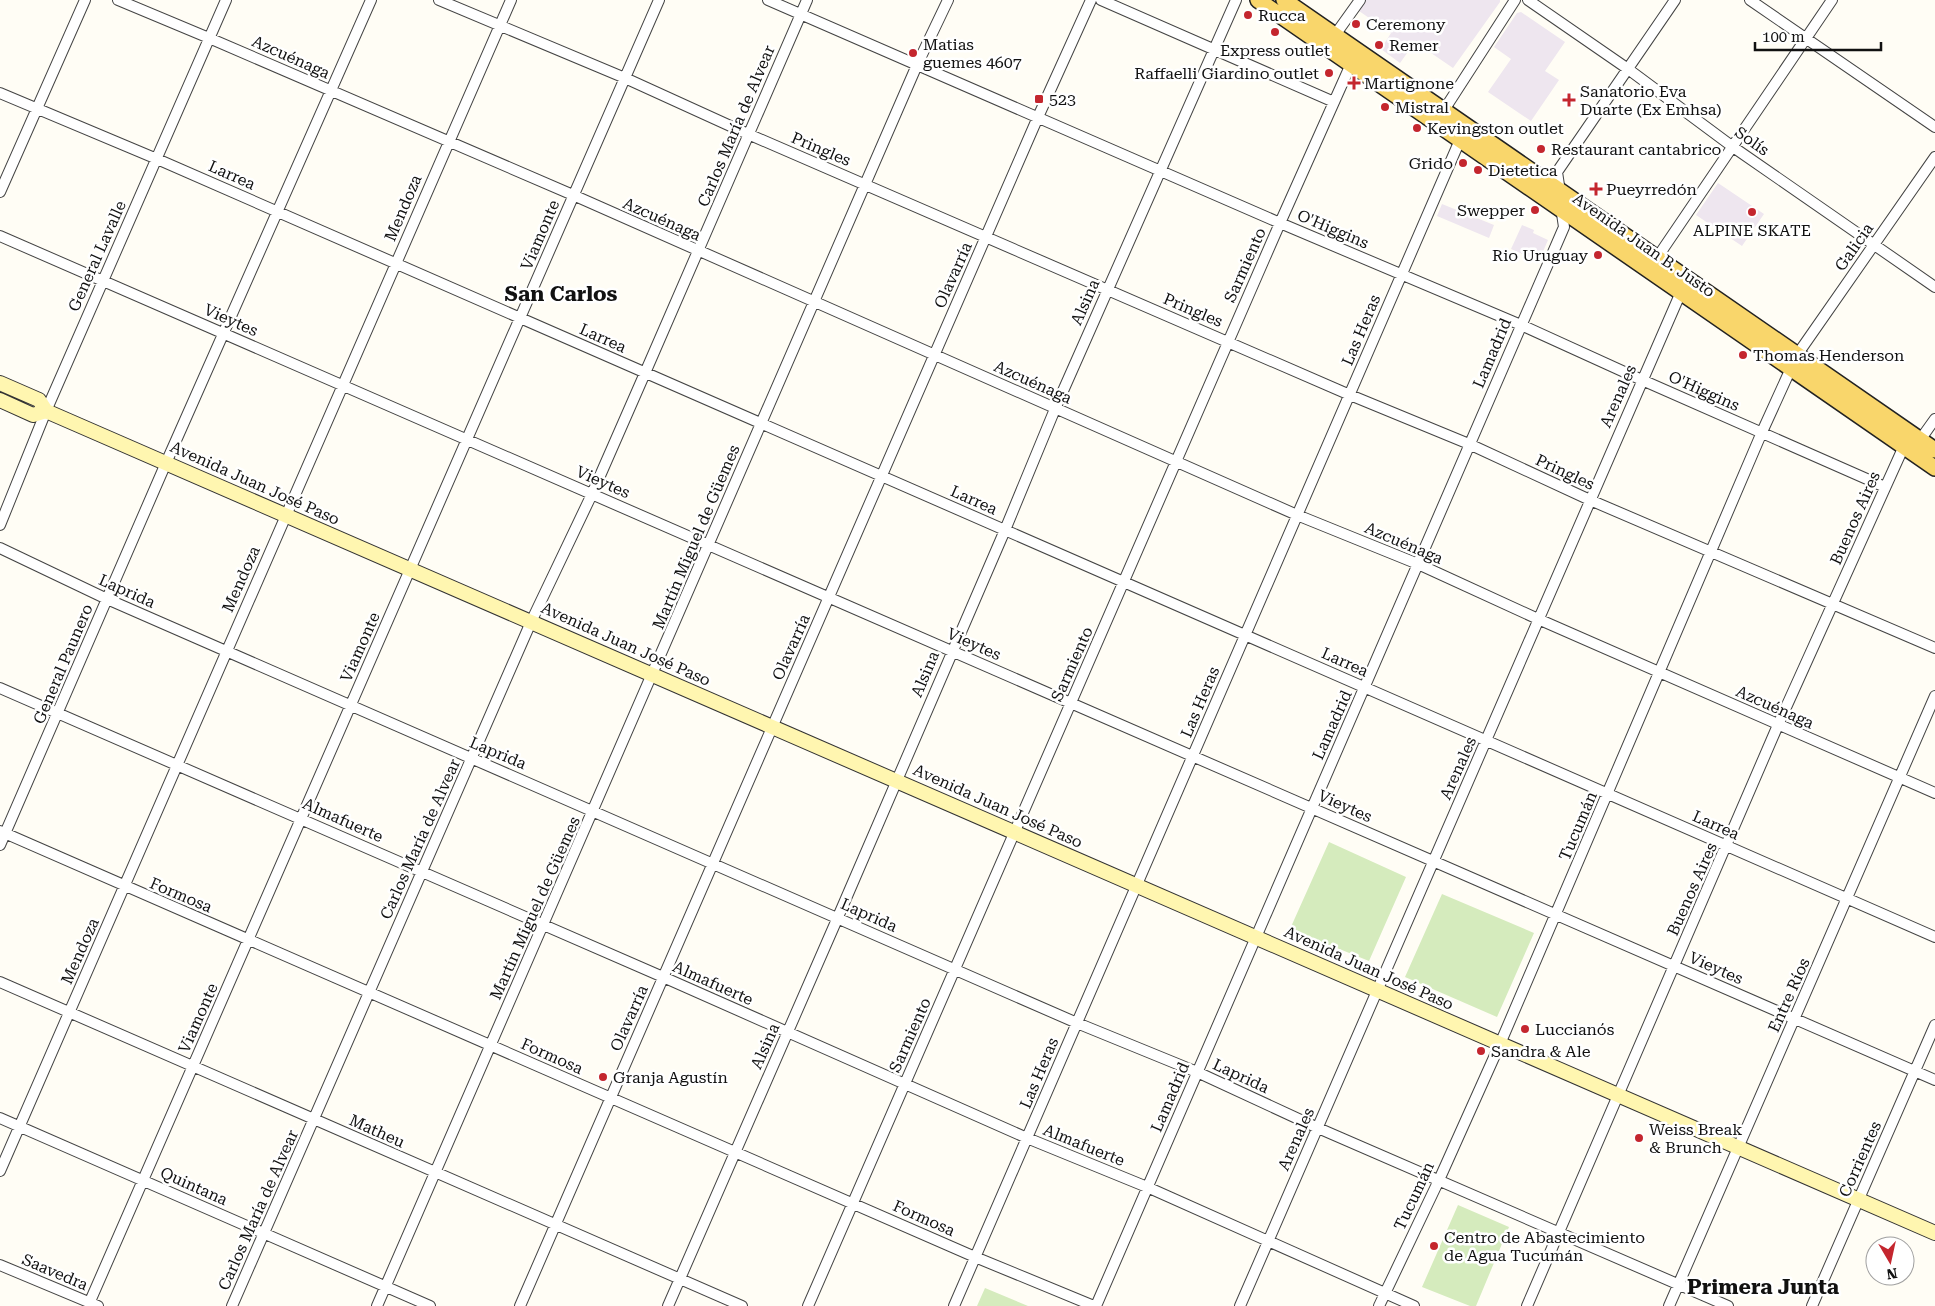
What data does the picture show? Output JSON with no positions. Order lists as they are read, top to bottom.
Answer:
{
  "streets": {
    "main road": ["Avenida Juan B. Justo", "Avenida Juan José Paso"],
    "street": [
      "Azcuénaga",
      "Carlos María de Alvear",
      "Solís",
      "Pringles",
      "Larrea",
      "Mendoza",
      "O'Higgins",
      "Viamonte",
      "Galicia",
      "General Lavalle",
      "Sarmiento",
      "Olavarría",
      "Alsina",
      "Vieytes",
      "Las Heras",
      "Lamadrid",
      "Arenales",
      "Buenos Aires",
      "Martín Miguel de Güemes",
      "Laprida",
      "General Paunero",
      "Almafuerte",
      "Tucumán",
      "Formosa",
      "Entre Ríos",
      "Matheu",
      "Corrientes",
      "Quintana",
      "Saavedra"
    ]
  },
  "crossings": [
    ["Azcuénaga", "Carlos María de Alvear"],
    ["Azcuénaga", "Mendoza"],
    ["Azcuénaga", "Viamonte"],
    ["Azcuénaga", "General Lavalle"],
    ["Azcuénaga", "Sarmiento"],
    ["Azcuénaga", "Olavarría"],
    ["Azcuénaga", "Alsina"],
    ["Azcuénaga", "Las Heras"],
    ["Azcuénaga", "Lamadrid"],
    ["Azcuénaga", "Arenales"],
    ["Azcuénaga", "Buenos Aires"],
    ["Azcuénaga", "Martín Miguel de Güemes"],
    ["Azcuénaga", "General Paunero"],
    ["Azcuénaga", "Tucumán"],
    ["Azcuénaga", "Entre Ríos"],
    ["Carlos María de Alvear", "Pringles"],
    ["Carlos María de Alvear", "Larrea"],
    ["Carlos María de Alvear", "O'Higgins"],
    ["Carlos María de Alvear", "Vieytes"],
    ["Carlos María de Alvear", "Avenida Juan José Paso"],
    ["Carlos María de Alvear", "Laprida"],
    ["Carlos María de Alvear", "Almafuerte"],
    ["Carlos María de Alvear", "Formosa"],
    ["Carlos María de Alvear", "Matheu"],
    ["Carlos María de Alvear", "Quintana"],
    ["Solís", "Galicia"],
    ["Solís", "Lamadrid"],
    ["Pringles", "Mendoza"],
    ["Pringles", "Viamonte"],
    ["Pringles", "Sarmiento"],
    ["Pringles", "Olavarría"],
    ["Pringles", "Alsina"],
    ["Pringles", "Las Heras"],
    ["Pringles", "Lamadrid"],
    ["Pringles", "Arenales"],
    ["Pringles", "Buenos Aires"],
    ["Pringles", "Martín Miguel de Güemes"],
    ["Pringles", "Tucumán"],
    ["Larrea", "Mendoza"],
    ["Larrea", "Viamonte"],
    ["Larrea", "General Lavalle"],
    ["Larrea", "Sarmiento"],
    ["Larrea", "Olavarría"],
    ["Larrea", "Alsina"],
    ["Larrea", "Las Heras"],
    ["Larrea", "Lamadrid"],
    ["Larrea", "Arenales"],
    ["Larrea", "Buenos Aires"],
    ["Larrea", "Martín Miguel de Güemes"],
    ["Larrea", "General Paunero"],
    ["Larrea", "Tucumán"],
    ["Larrea", "Entre Ríos"],
    ["Mendoza", "Vieytes"],
    ["Mendoza", "Avenida Juan José Paso"],
    ["Mendoza", "Laprida"],
    ["Mendoza", "Almafuerte"],
    ["Mendoza", "Formosa"],
    ["Mendoza", "Matheu"],
    ["Mendoza", "Quintana"],
    ["O'Higgins", "Sarmiento"],
    ["O'Higgins", "Olavarría"],
    ["O'Higgins", "Alsina"],
    ["O'Higgins", "Las Heras"],
    ["O'Higgins", "Lamadrid"],
    ["O'Higgins", "Arenales"],
    ["O'Higgins", "Buenos Aires"],
    ["O'Higgins", "Martín Miguel de Güemes"],
    ["O'Higgins", "Tucumán"],
    ["Viamonte", "Vieytes"],
    ["Viamonte", "Avenida Juan José Paso"],
    ["Viamonte", "Laprida"],
    ["Viamonte", "Almafuerte"],
    ["Viamonte", "Formosa"],
    ["Viamonte", "Matheu"],
    ["Viamonte", "Quintana"],
    ["Viamonte", "Saavedra"],
    ["Avenida Juan B. Justo", "Galicia"],
    ["Avenida Juan B. Justo", "Sarmiento"],
    ["Avenida Juan B. Justo", "Las Heras"],
    ["Avenida Juan B. Justo", "Lamadrid"],
    ["Avenida Juan B. Justo", "Arenales"],
    ["Avenida Juan B. Justo", "Buenos Aires"],
    ["Avenida Juan B. Justo", "Tucumán"],
    ["Galicia", "Tucumán"],
    ["General Lavalle", "Vieytes"],
    ["General Lavalle", "Avenida Juan José Paso"],
    ["Sarmiento", "Vieytes"],
    ["Sarmiento", "Avenida Juan José Paso"],
    ["Sarmiento", "Laprida"],
    ["Sarmiento", "Almafuerte"],
    ["Sarmiento", "Formosa"],
    ["Olavarría", "Vieytes"],
    ["Olavarría", "Avenida Juan José Paso"],
    ["Olavarría", "Laprida"],
    ["Olavarría", "Almafuerte"],
    ["Olavarría", "Formosa"],
    ["Olavarría", "Matheu"],
    ["Alsina", "Vieytes"],
    ["Alsina", "Avenida Juan José Paso"],
    ["Alsina", "Laprida"],
    ["Alsina", "Almafuerte"],
    ["Alsina", "Formosa"],
    ["Alsina", "Matheu"],
    ["Vieytes", "Las Heras"],
    ["Vieytes", "Lamadrid"],
    ["Vieytes", "Arenales"],
    ["Vieytes", "Buenos Aires"],
    ["Vieytes", "Martín Miguel de Güemes"],
    ["Vieytes", "General Paunero"],
    ["Vieytes", "Tucumán"],
    ["Vieytes", "Entre Ríos"],
    ["Vieytes", "Corrientes"],
    ["Las Heras", "Avenida Juan José Paso"],
    ["Las Heras", "Laprida"],
    ["Las Heras", "Almafuerte"],
    ["Las Heras", "Formosa"],
    ["Lamadrid", "Avenida Juan José Paso"],
    ["Lamadrid", "Laprida"],
    ["Lamadrid", "Almafuerte"],
    ["Lamadrid", "Formosa"],
    ["Arenales", "Avenida Juan José Paso"],
    ["Arenales", "Laprida"],
    ["Arenales", "Almafuerte"],
    ["Avenida Juan José Paso", "Buenos Aires"],
    ["Avenida Juan José Paso", "Martín Miguel de Güemes"],
    ["Avenida Juan José Paso", "General Paunero"],
    ["Avenida Juan José Paso", "Tucumán"],
    ["Avenida Juan José Paso", "Entre Ríos"],
    ["Avenida Juan José Paso", "Corrientes"],
    ["Buenos Aires", "Laprida"],
    ["Martín Miguel de Güemes", "Laprida"],
    ["Martín Miguel de Güemes", "Almafuerte"],
    ["Martín Miguel de Güemes", "Formosa"],
    ["Martín Miguel de Güemes", "Matheu"],
    ["Martín Miguel de Güemes", "Quintana"],
    ["Laprida", "General Paunero"],
    ["Laprida", "Tucumán"],
    ["Laprida", "Entre Ríos"],
    ["General Paunero", "Almafuerte"],
    ["General Paunero", "Formosa"],
    ["Almafuerte", "Tucumán"]
  ],
  "districts": ["San Carlos", "Primera Junta"],
  "places": {
    "other": [
      "Rucca",
      "Ceremony",
      "Express outlet",
      "Remer",
      "Matias guemes 4607",
      "Raffaelli Giardino outlet",
      "Mistral",
      "Kevingston outlet",
      "Restaurant cantabrico",
      "Grido",
      "Dietetica",
      "Swepper",
      "ALPINE SKATE",
      "Rio Uruguay",
      "Thomas Henderson",
      "Lucciano´s",
      "Sandra & Ale",
      "Granja Agustín",
      "Weiss Break & Brunch",
      "Centro de Abastecimiento de Agua Tucumán"
    ],
    "health": ["Martignone", "Sanatorio Eva Duarte (Ex Emhsa)", "Pueyrredón"],
    "transit": ["523"]
  },
  "scale_bar": "100 m",
  "north": "bottom"
}
